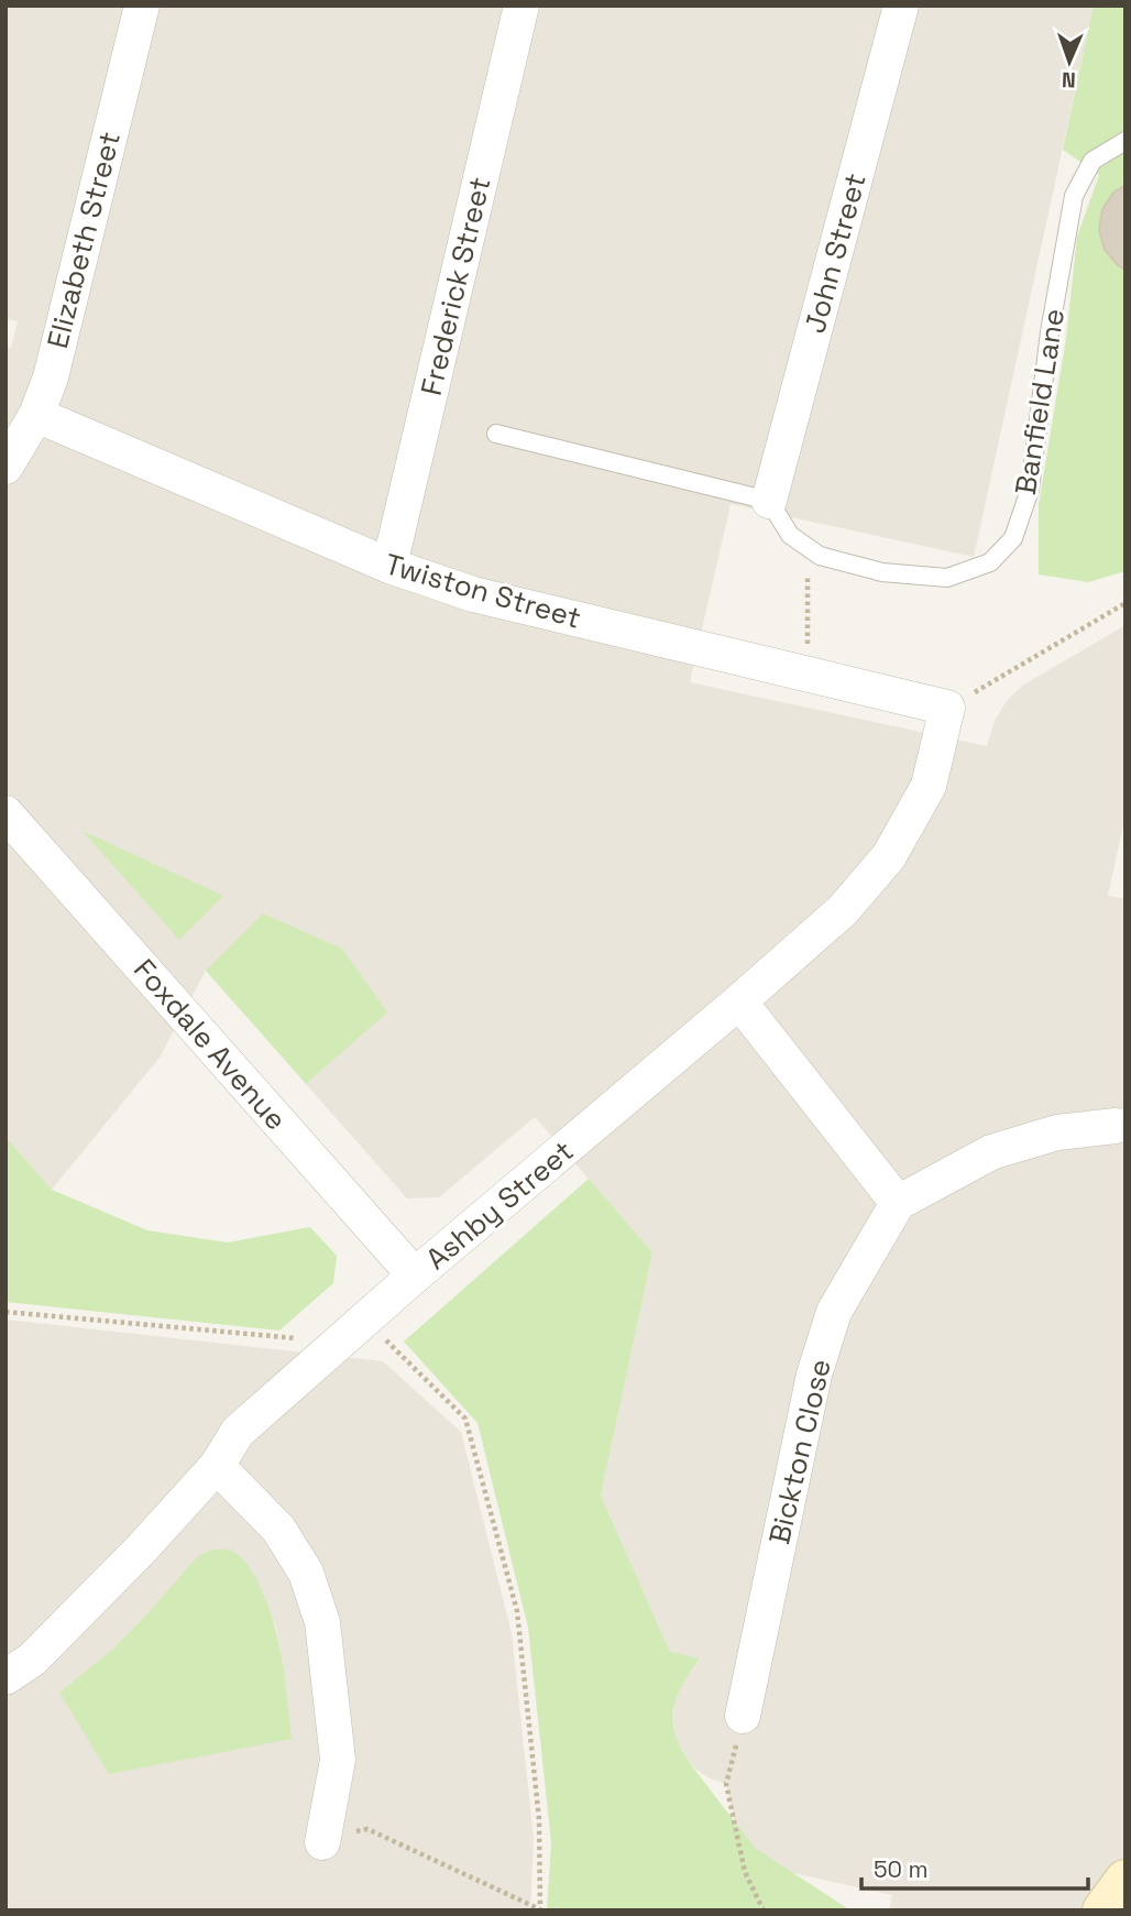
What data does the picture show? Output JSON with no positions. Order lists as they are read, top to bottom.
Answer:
{
  "streets": {
    "street": [
      "Elizabeth Street",
      "John Street",
      "Frederick Street",
      "Twiston Street",
      "Foxdale Avenue",
      "Ashby Street",
      "Bickton Close"
    ],
    "lane": ["Banfield Lane"]
  },
  "crossings": [
    ["Elizabeth Street", "Twiston Street"],
    ["John Street", "Banfield Lane"],
    ["Frederick Street", "Twiston Street"],
    ["Twiston Street", "Ashby Street"],
    ["Foxdale Avenue", "Ashby Street"]
  ],
  "scale_bar": "50 m",
  "north": "bottom"
}
